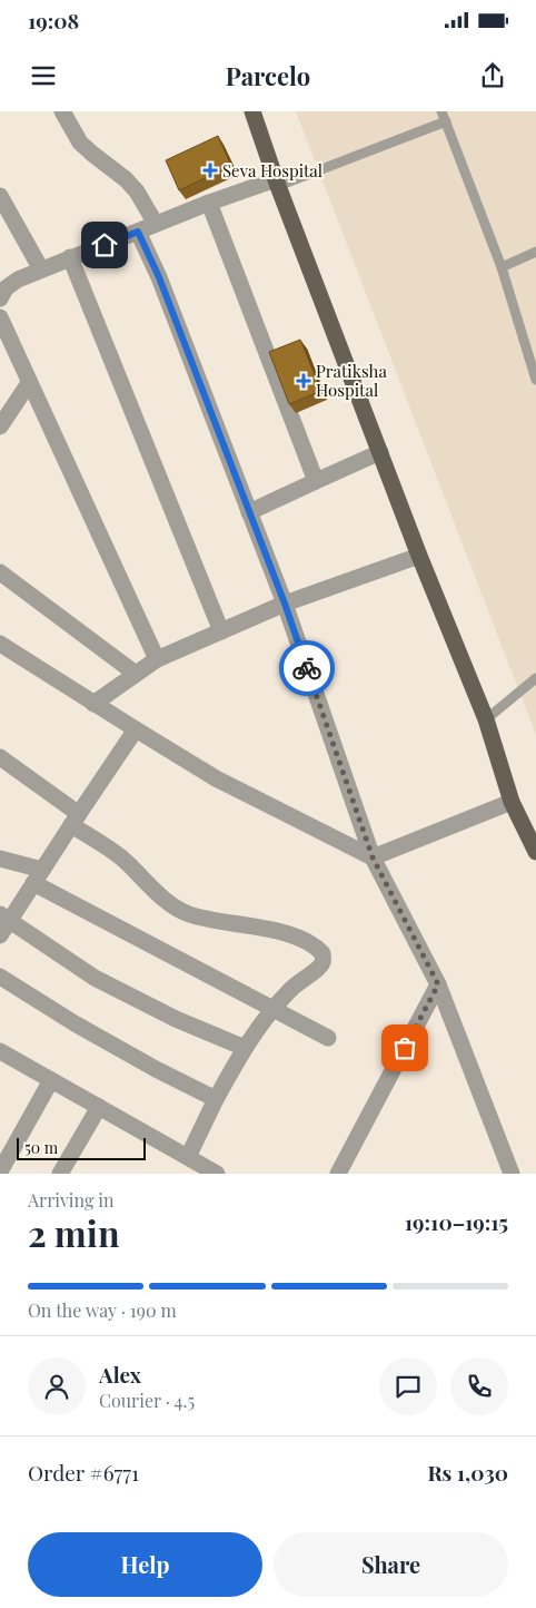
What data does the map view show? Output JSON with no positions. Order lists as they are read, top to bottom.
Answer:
{
  "places": {
    "health": ["Seva Hospital", "Pratiksha Hospital"]
  },
  "scale_bar": "50 m",
  "page": {
    "status": "19:08",
    "header": "Parcelo",
    "scale": "50 m",
    "heading": ["2 min", "Arriving in", "19:10–19:15"],
    "panel": [
      "Alex",
      "Courier · 4.5",
      "Order #6771",
      "Rs 1,030"
    ],
    "bar": "On the way · 190 m",
    "buttons": ["Help", "Share"]
  }
}
